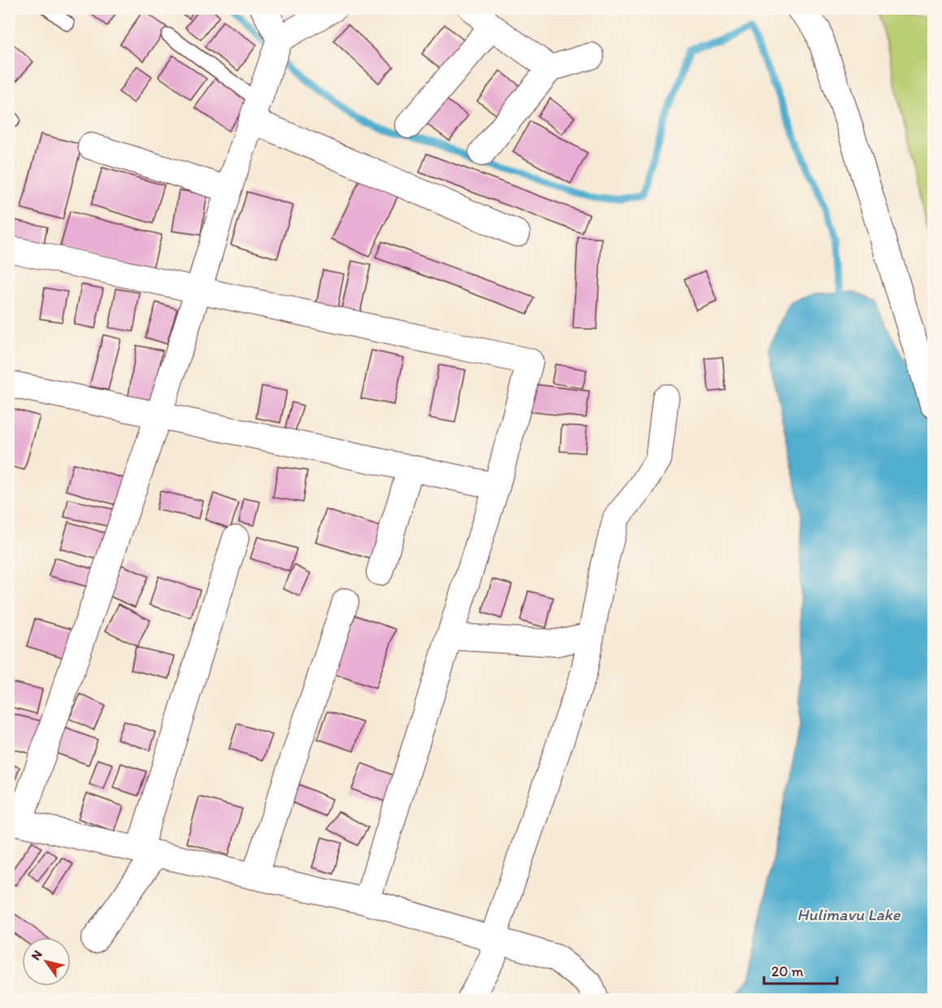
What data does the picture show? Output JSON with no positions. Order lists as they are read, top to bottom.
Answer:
{
  "water": ["Hulimavu Lake"],
  "scale_bar": "20 m",
  "north": "top left"
}
